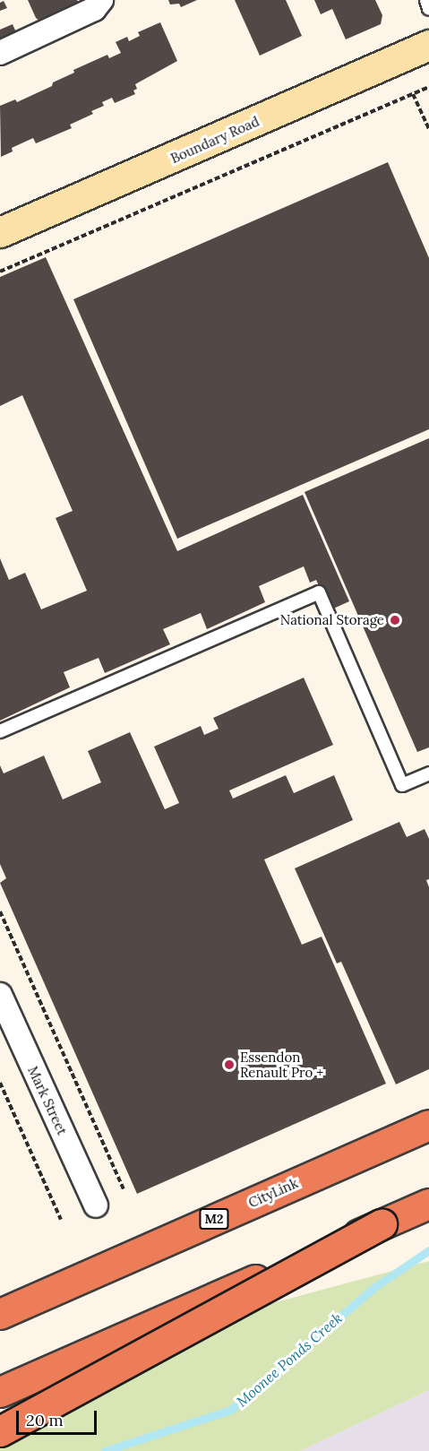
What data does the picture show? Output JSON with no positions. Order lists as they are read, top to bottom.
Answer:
{
  "streets": {
    "highway": ["CityLink", "M2"],
    "main road": ["Boundary Road"],
    "street": ["Mark Street"]
  },
  "water": ["Moonee Ponds Creek"],
  "places": ["National Storage", "Essendon Renault Pro +"],
  "scale_bar": "20 m"
}
